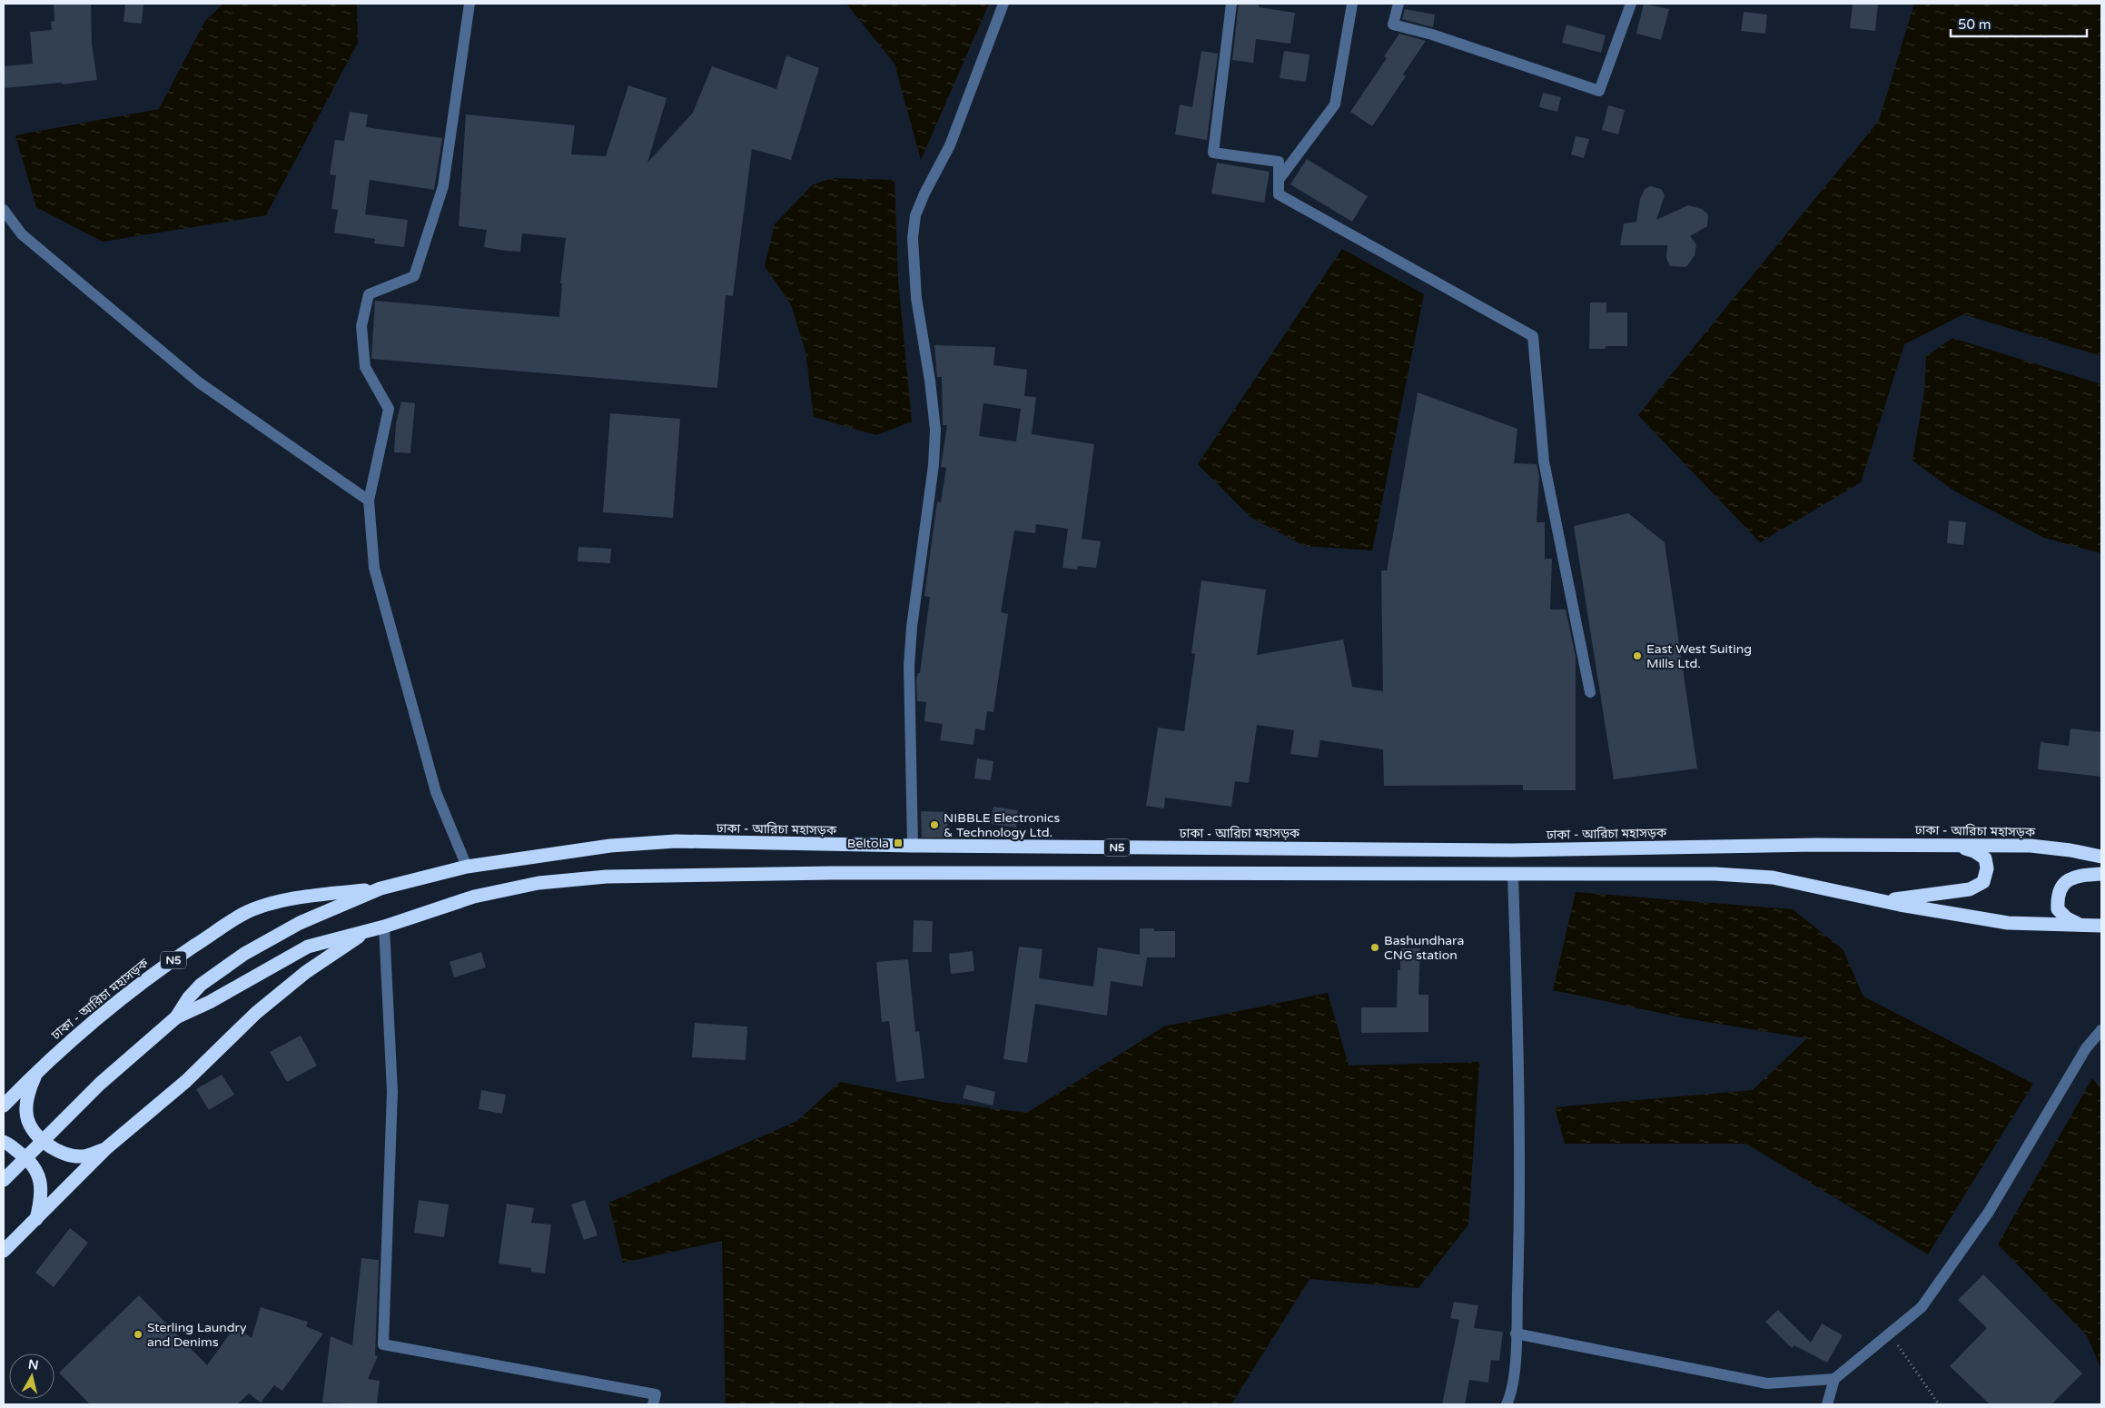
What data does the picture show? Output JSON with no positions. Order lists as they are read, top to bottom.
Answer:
{
  "streets": {
    "highway": ["ঢাকা - আরিচা মহাসড়ক", "N5"]
  },
  "crossings": [
    ["ঢাকা - আরিচা মহাসড়ক", "N5"]
  ],
  "places": {
    "other": [
      "East West Suiting Mills Ltd.",
      "NIBBLE Electronics & Technology Ltd.",
      "Bashundhara CNG station",
      "Sterling Laundry and Denims"
    ],
    "transit": ["Beltola"]
  },
  "scale_bar": "50 m",
  "north": "top"
}
